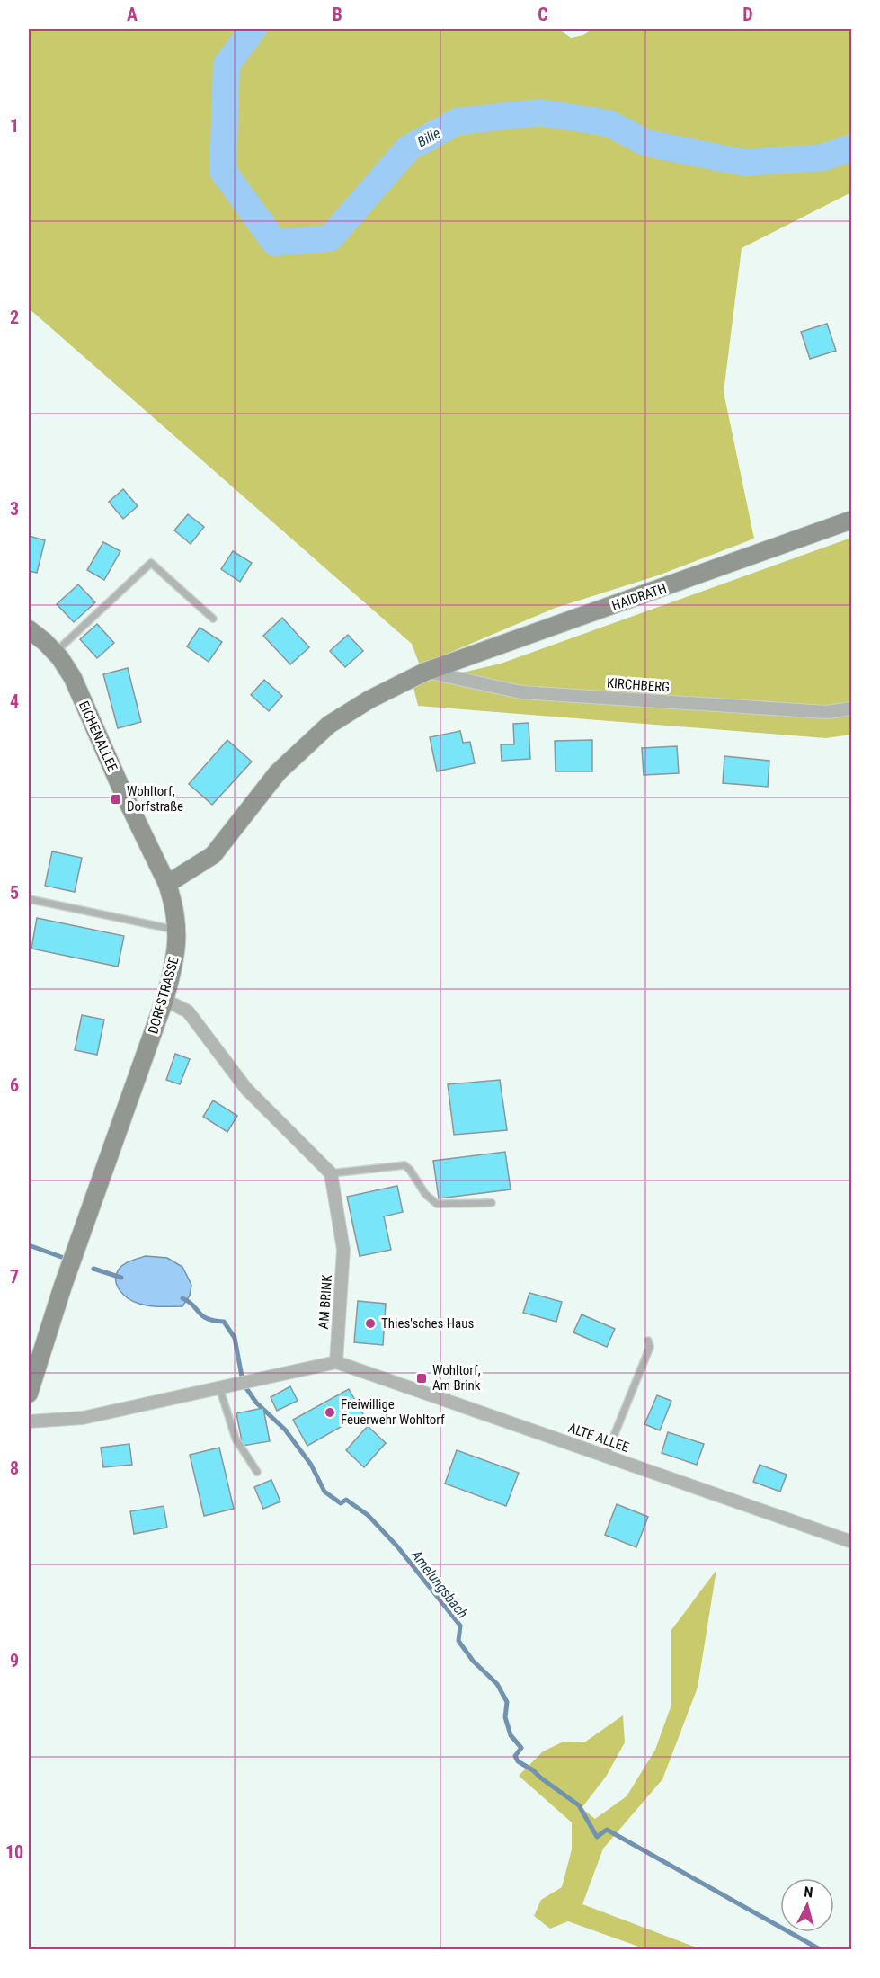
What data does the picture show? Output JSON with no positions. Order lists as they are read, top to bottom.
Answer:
{
  "streets": {
    "street": [
      "HAIDRATH",
      "KIRCHBERG",
      "EICHENALLEE",
      "DORFSTRASSE",
      "AM BRINK",
      "ALTE ALLEE"
    ]
  },
  "crossings": [
    ["HAIDRATH", "KIRCHBERG"],
    ["EICHENALLEE", "DORFSTRASSE"],
    ["AM BRINK", "ALTE ALLEE"]
  ],
  "water": ["Bille", "Amelungsbach"],
  "places": {
    "transit": ["Wohltorf, Dorfstraße", "Wohltorf, Am Brink"],
    "other": ["Thies'sches Haus", "Freiwillige Feuerwehr Wohltorf"]
  },
  "north": "top",
  "grid": {
    "columns": [
      "A",
      "B",
      "C",
      "D"
    ],
    "rows": [
      "1",
      "2",
      "3",
      "4",
      "5",
      "6",
      "7",
      "8",
      "9",
      "10"
    ]
  }
}
